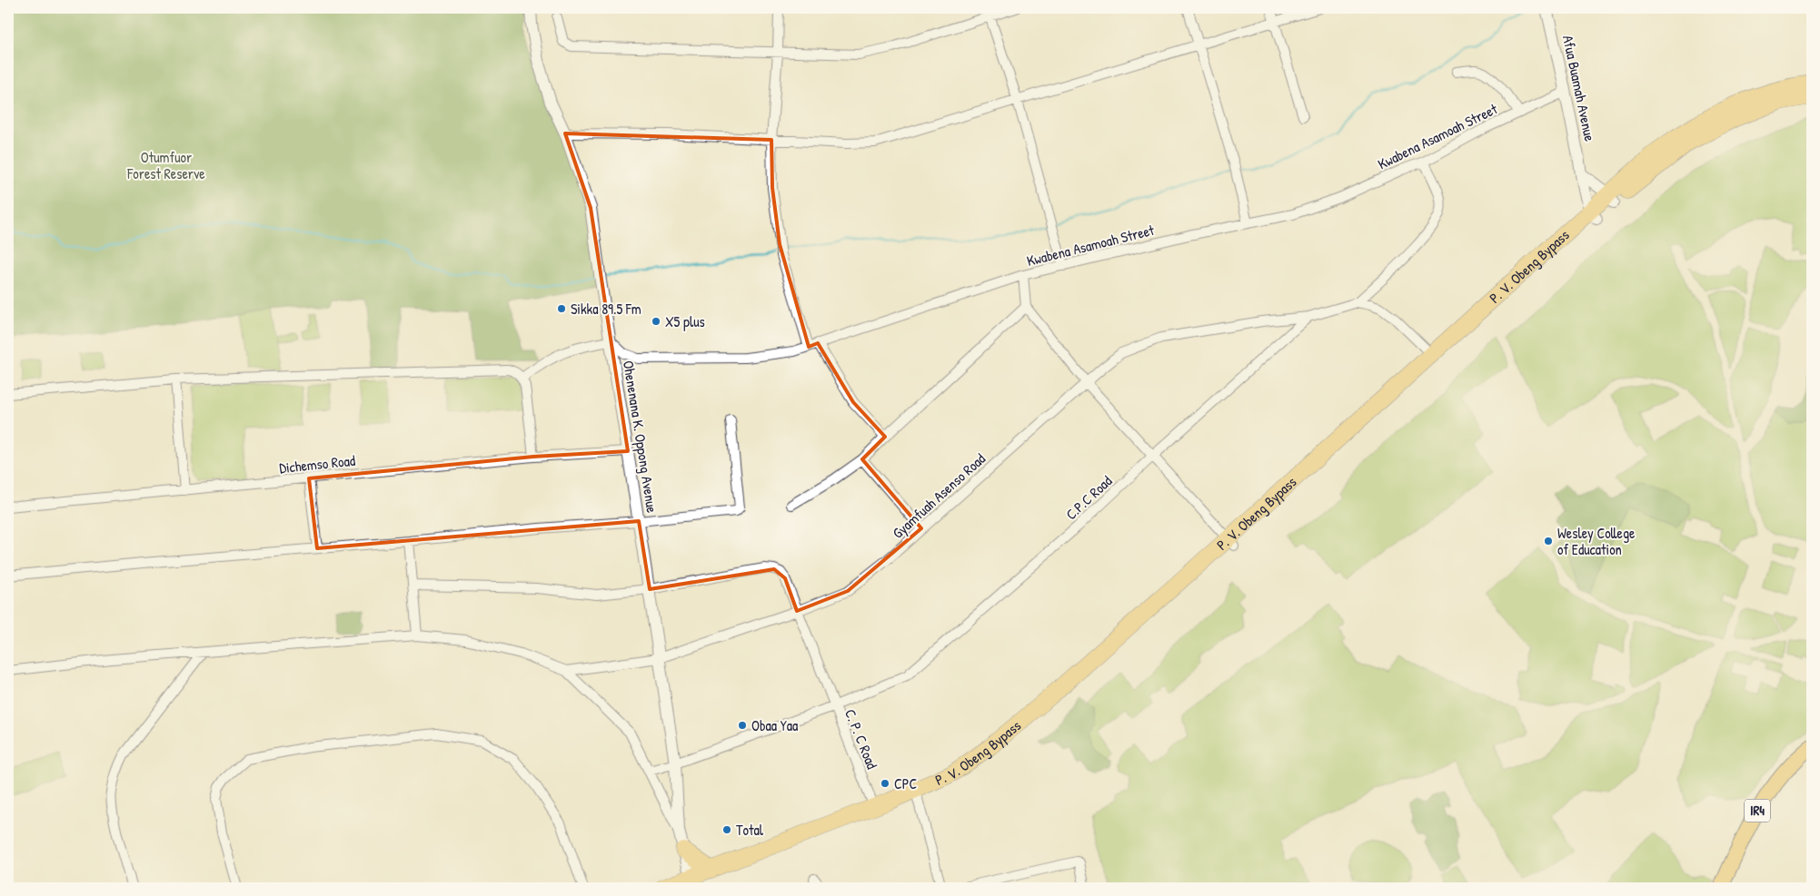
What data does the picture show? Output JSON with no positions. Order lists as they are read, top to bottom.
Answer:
{
  "streets": {
    "highway": ["P. V. Obeng Bypass"],
    "main road": ["IR4"],
    "street": [
      "Afua Buamah Avenue",
      "Kwabena Asamoah Street",
      "Ohenenana K. Oppong Avenue",
      "Dichemso Road",
      "Gyamfuah Asenso Road",
      "C.P.C Road",
      "C. P. C Road"
    ]
  },
  "crossings": [
    ["Afua Buamah Avenue", "Kwabena Asamoah Street"],
    ["Afua Buamah Avenue", "P. V. Obeng Bypass"],
    ["Kwabena Asamoah Street", "Ohenenana K. Oppong Avenue"],
    ["P. V. Obeng Bypass", "Ohenenana K. Oppong Avenue"],
    ["P. V. Obeng Bypass", "C. P. C Road"],
    ["Ohenenana K. Oppong Avenue", "Dichemso Road"],
    ["Ohenenana K. Oppong Avenue", "Gyamfuah Asenso Road"],
    ["Ohenenana K. Oppong Avenue", "C.P.C Road"],
    ["Ohenenana K. Oppong Avenue", "C. P. C Road"],
    ["Gyamfuah Asenso Road", "C. P. C Road"],
    ["C.P.C Road", "C. P. C Road"]
  ],
  "parks": ["Otumfuor Forest Reserve"],
  "places": [
    "Sikka 89.5 Fm",
    "X5 plus",
    "Wesley College of Education",
    "Obaa Yaa",
    "CPC",
    "Total"
  ]
}
